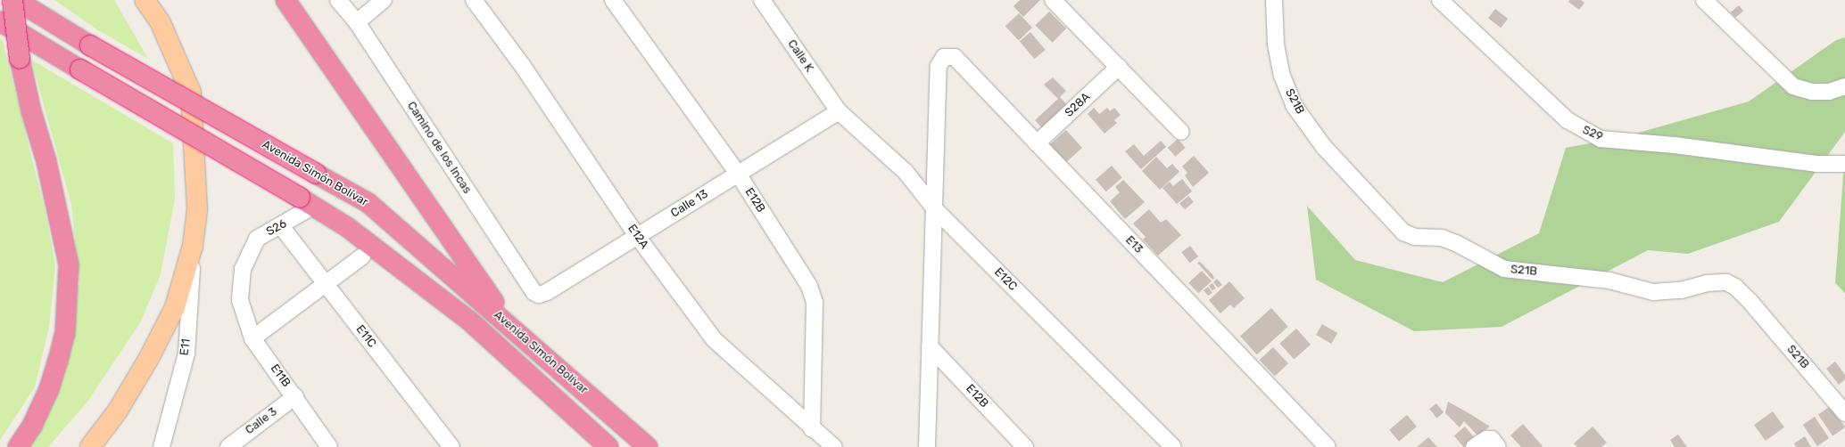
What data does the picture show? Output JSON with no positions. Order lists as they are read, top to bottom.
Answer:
{
  "streets": {
    "highway": ["Avenida Simón Bolívar"],
    "street": [
      "Calle K",
      "S21B",
      "S28A",
      "S29",
      "Camino de los Incas",
      "E12B",
      "Calle 13",
      "S26",
      "E12A",
      "E13",
      "E12C",
      "E11C",
      "E11",
      "E11B",
      "Calle 3"
    ]
  },
  "crossings": [
    ["Calle K", "Calle 13"],
    ["Calle K", "E12C"],
    ["S28A", "E13"],
    ["Camino de los Incas", "Calle 13"],
    ["Avenida Simón Bolívar", "S26"],
    ["E12B", "Calle 13"],
    ["E12B", "E12A"],
    ["Calle 13", "E12A"],
    ["Calle 13", "E12C"],
    ["S26", "E11C"],
    ["S26", "E11B"],
    ["E13", "E12C"],
    ["E11B", "Calle 3"]
  ]
}
